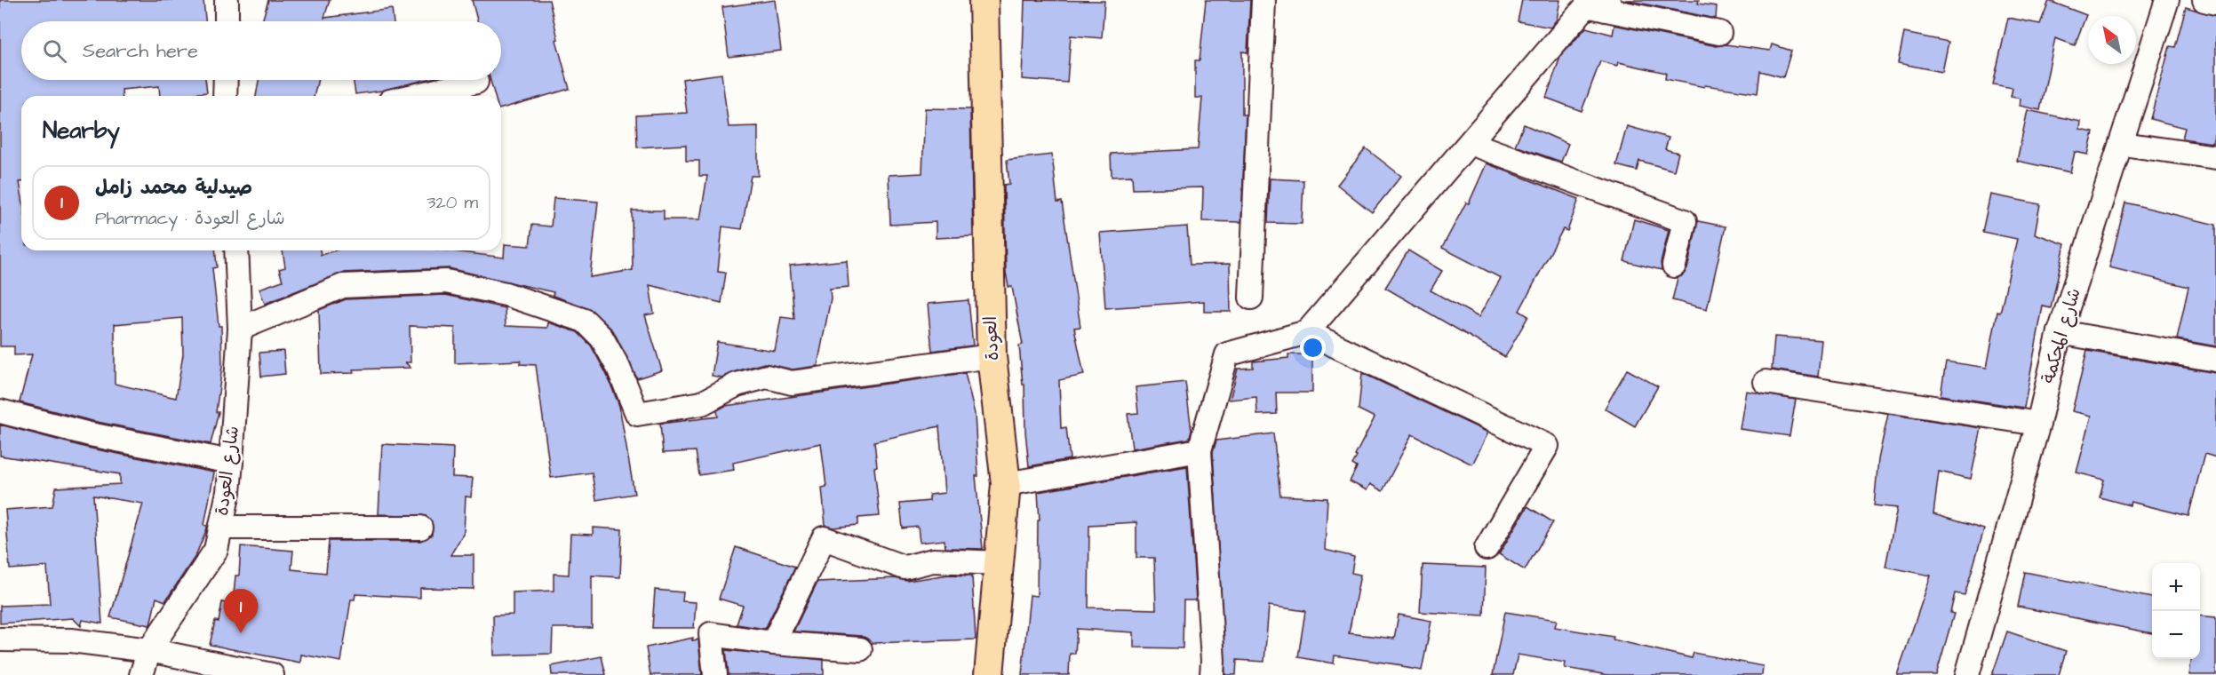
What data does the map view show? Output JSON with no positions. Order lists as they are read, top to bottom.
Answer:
{
  "streets": {
    "main road": ["العودة"],
    "street": ["شارع المحكمة", "شارع العودة"]
  },
  "north": "top left",
  "page": {
    "search": "Search here",
    "heading": "Nearby",
    "list": [
      {
        "mark": "1",
        "name": "صيدلية محمد زامل",
        "note": "Pharmacy · شارع العودة",
        "value": "320 m"
      }
    ],
    "map_buttons": ["+", "−"],
    "pins": "1"
  }
}
